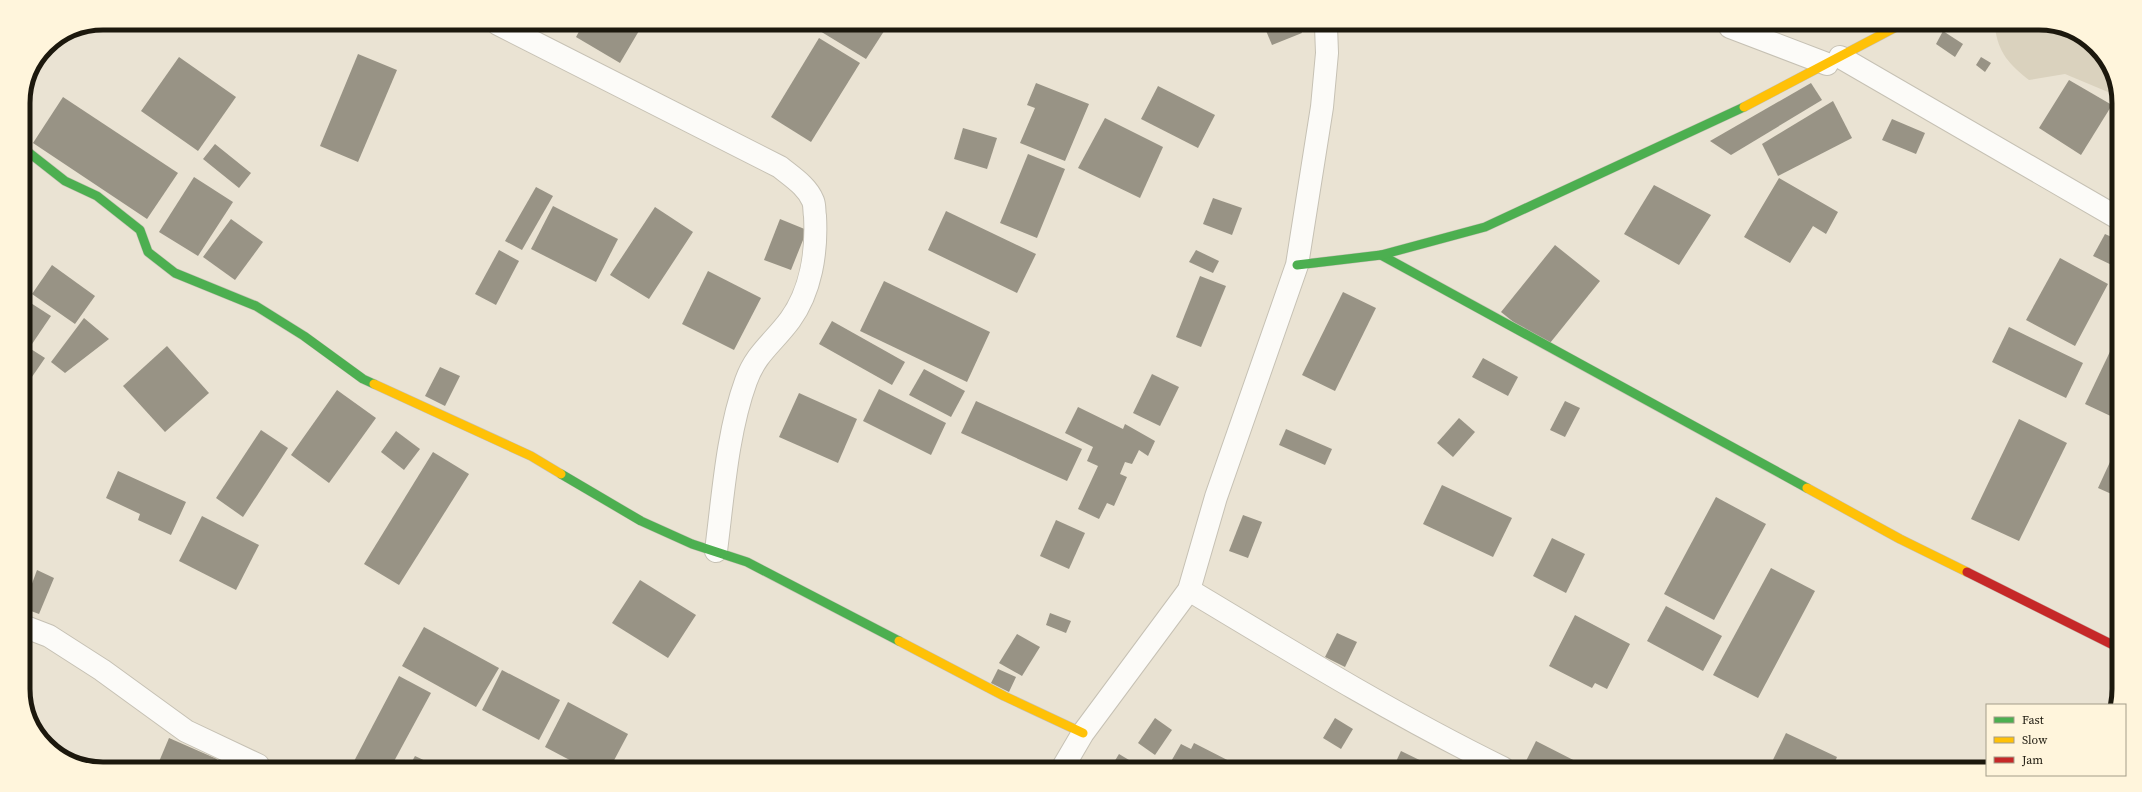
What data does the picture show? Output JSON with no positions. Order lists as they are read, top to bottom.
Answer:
{
  "legend": ["Fast", "Slow", "Jam"]
}
